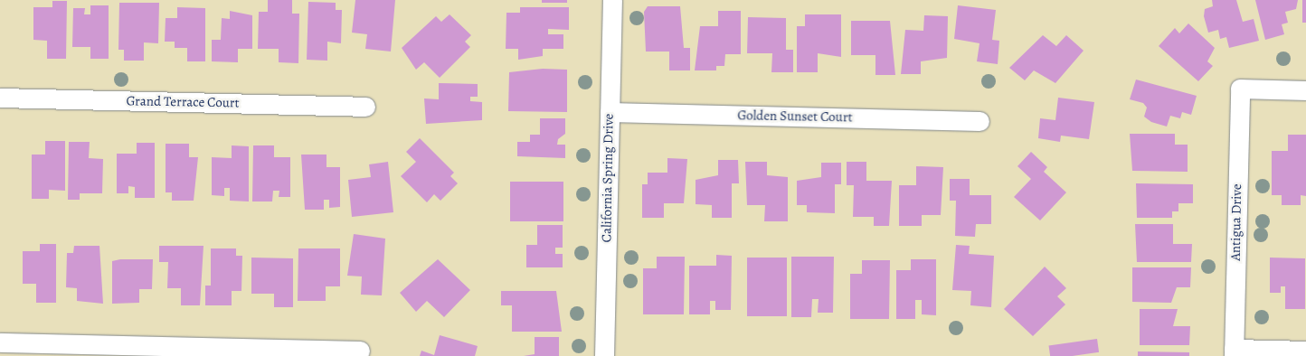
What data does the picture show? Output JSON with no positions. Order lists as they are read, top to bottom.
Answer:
{
  "streets": {
    "street": [
      "Grand Terrace Court",
      "Golden Sunset Court",
      "California Spring Drive",
      "Antigua Drive"
    ]
  },
  "crossings": [
    ["Golden Sunset Court", "California Spring Drive"]
  ]
}
